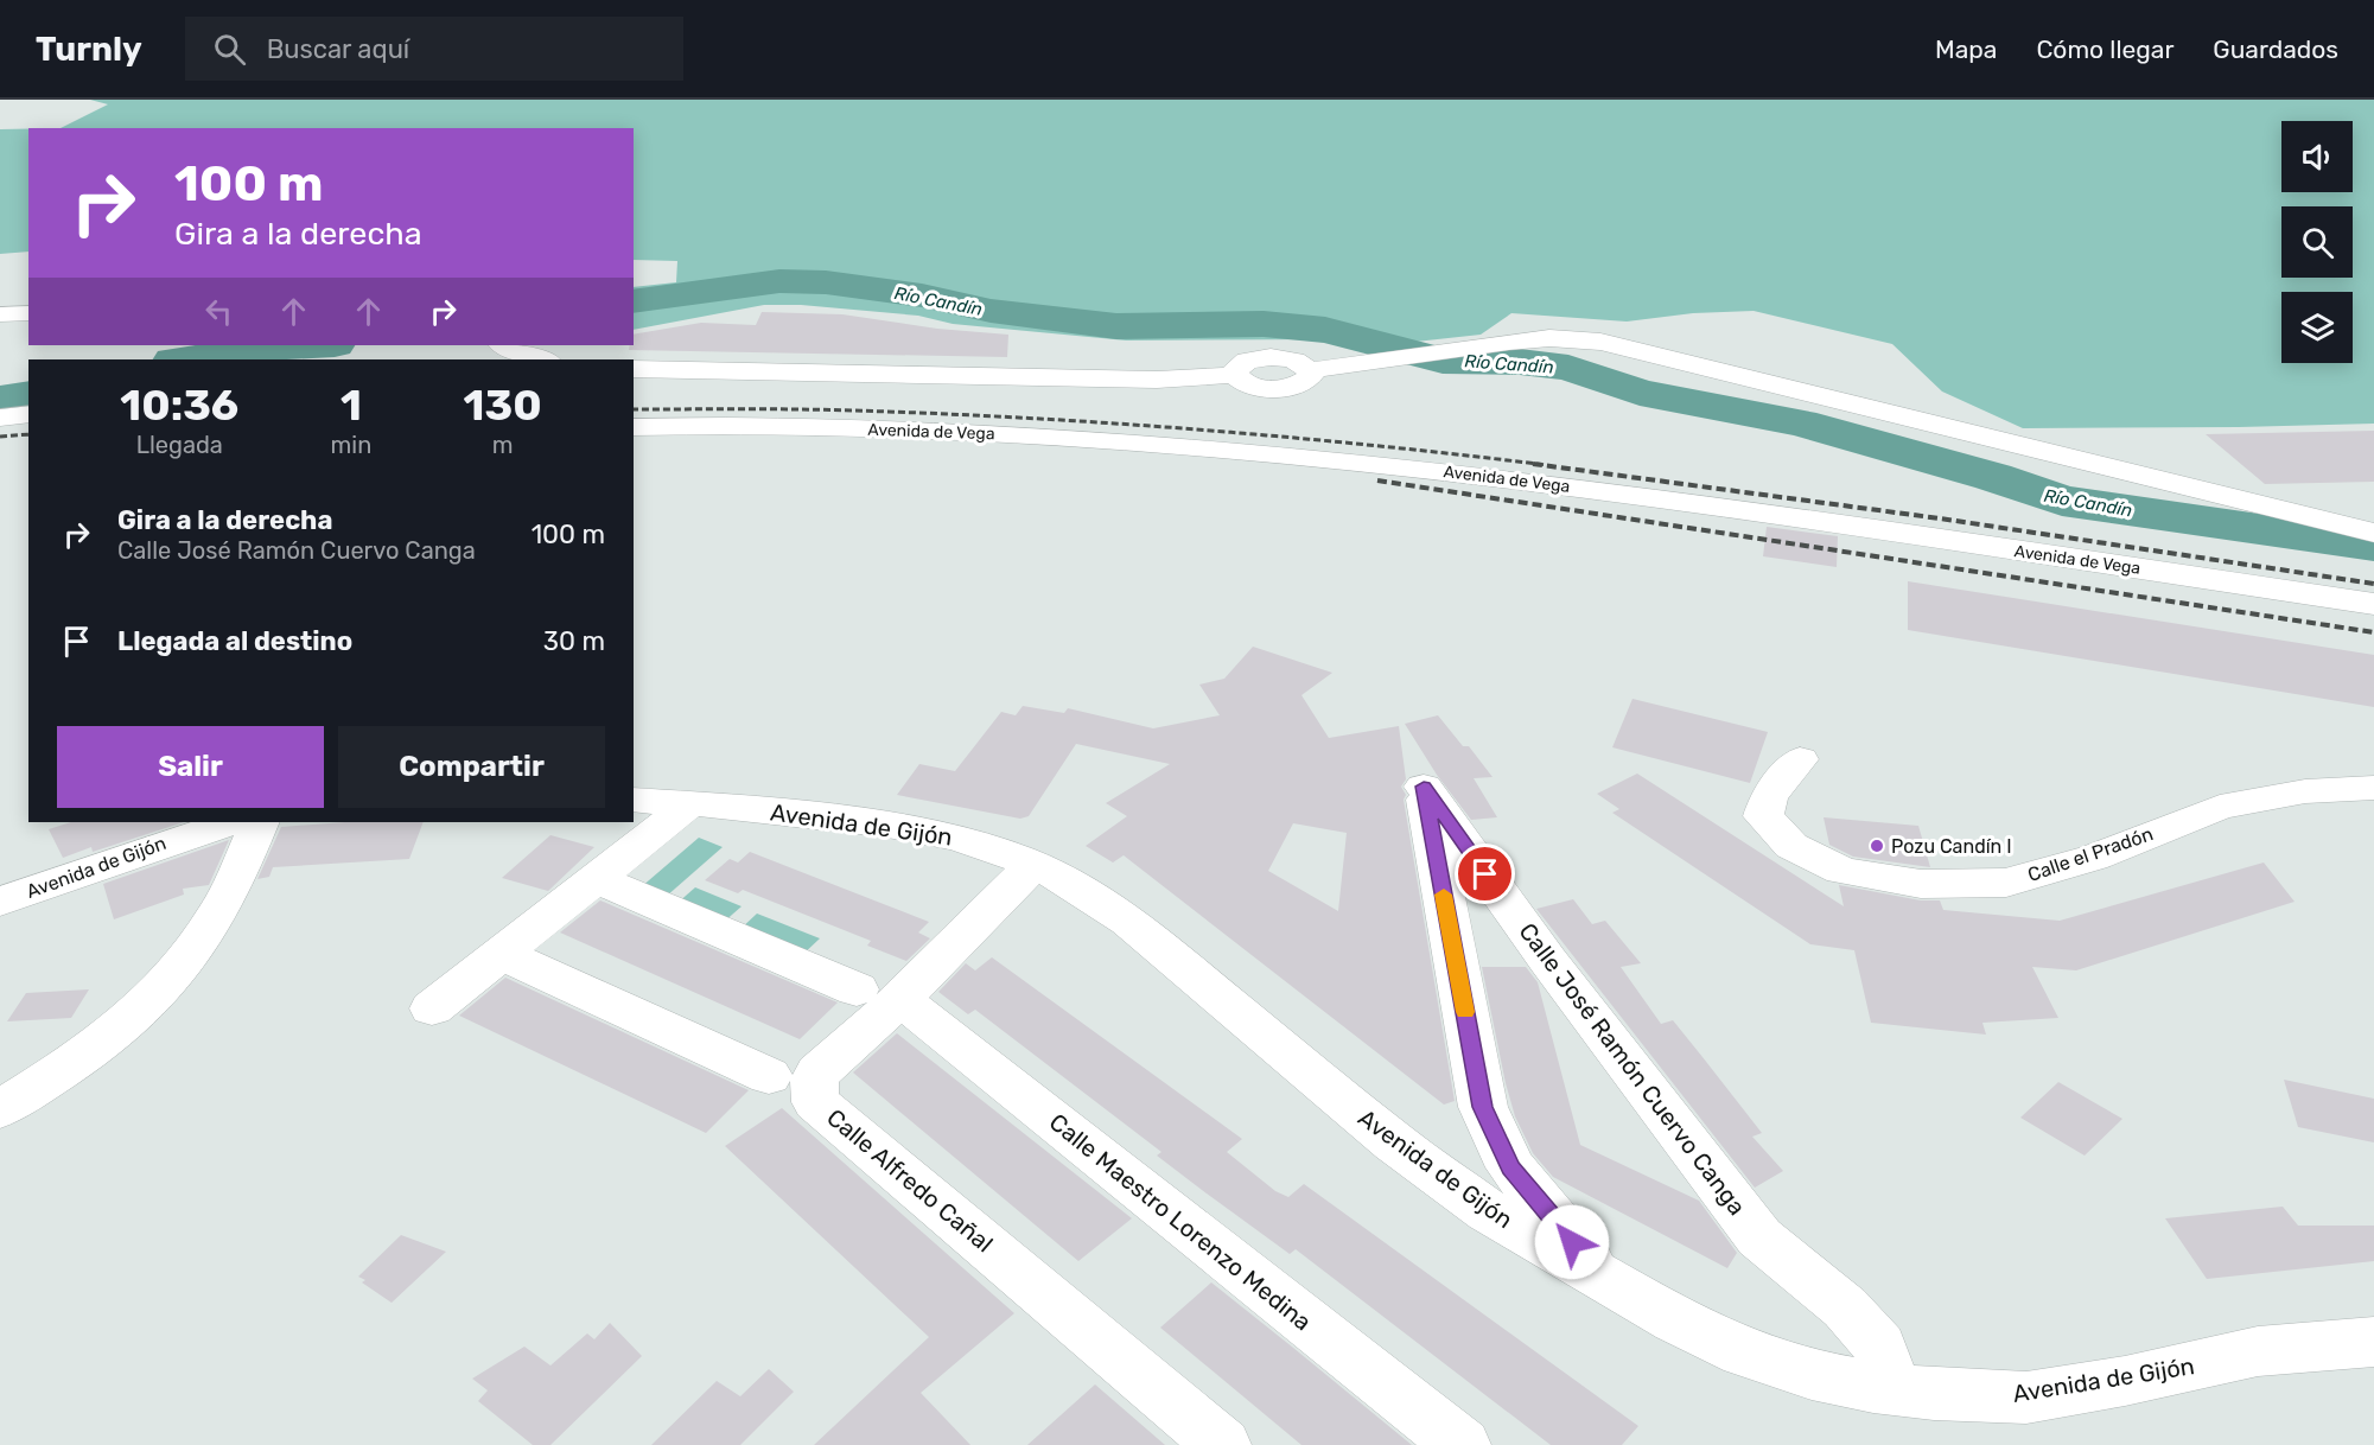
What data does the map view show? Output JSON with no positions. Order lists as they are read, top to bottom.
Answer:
{
  "streets": {
    "street": [
      "Avenida de Vega",
      "Avenida de Gijón",
      "Calle el Pradón",
      "Calle José Ramón Cuervo Canga",
      "Calle Alfredo Cañal",
      "Calle Maestro Lorenzo Medina"
    ]
  },
  "crossings": [
    ["Avenida de Gijón", "Calle José Ramón Cuervo Canga"],
    ["Avenida de Gijón", "Calle Alfredo Cañal"],
    ["Calle Alfredo Cañal", "Calle Maestro Lorenzo Medina"]
  ],
  "water": ["Río Candín"],
  "places": ["Pozu Candín I"],
  "page": {
    "header": "Turnly",
    "search": "Buscar aquí",
    "nav": ["Mapa", "Cómo llegar", "Guardados"],
    "turn": ["100 m", "Gira a la derecha"],
    "eta": [
      "10:36",
      "Llegada",
      "1",
      "min",
      "130",
      "m"
    ],
    "list": [
      {
        "name": "Gira a la derecha",
        "note": "Calle José Ramón Cuervo Canga",
        "value": "100 m"
      },
      {
        "name": "Llegada al destino",
        "value": "30 m"
      }
    ],
    "buttons": ["Salir", "Compartir"]
  }
}
